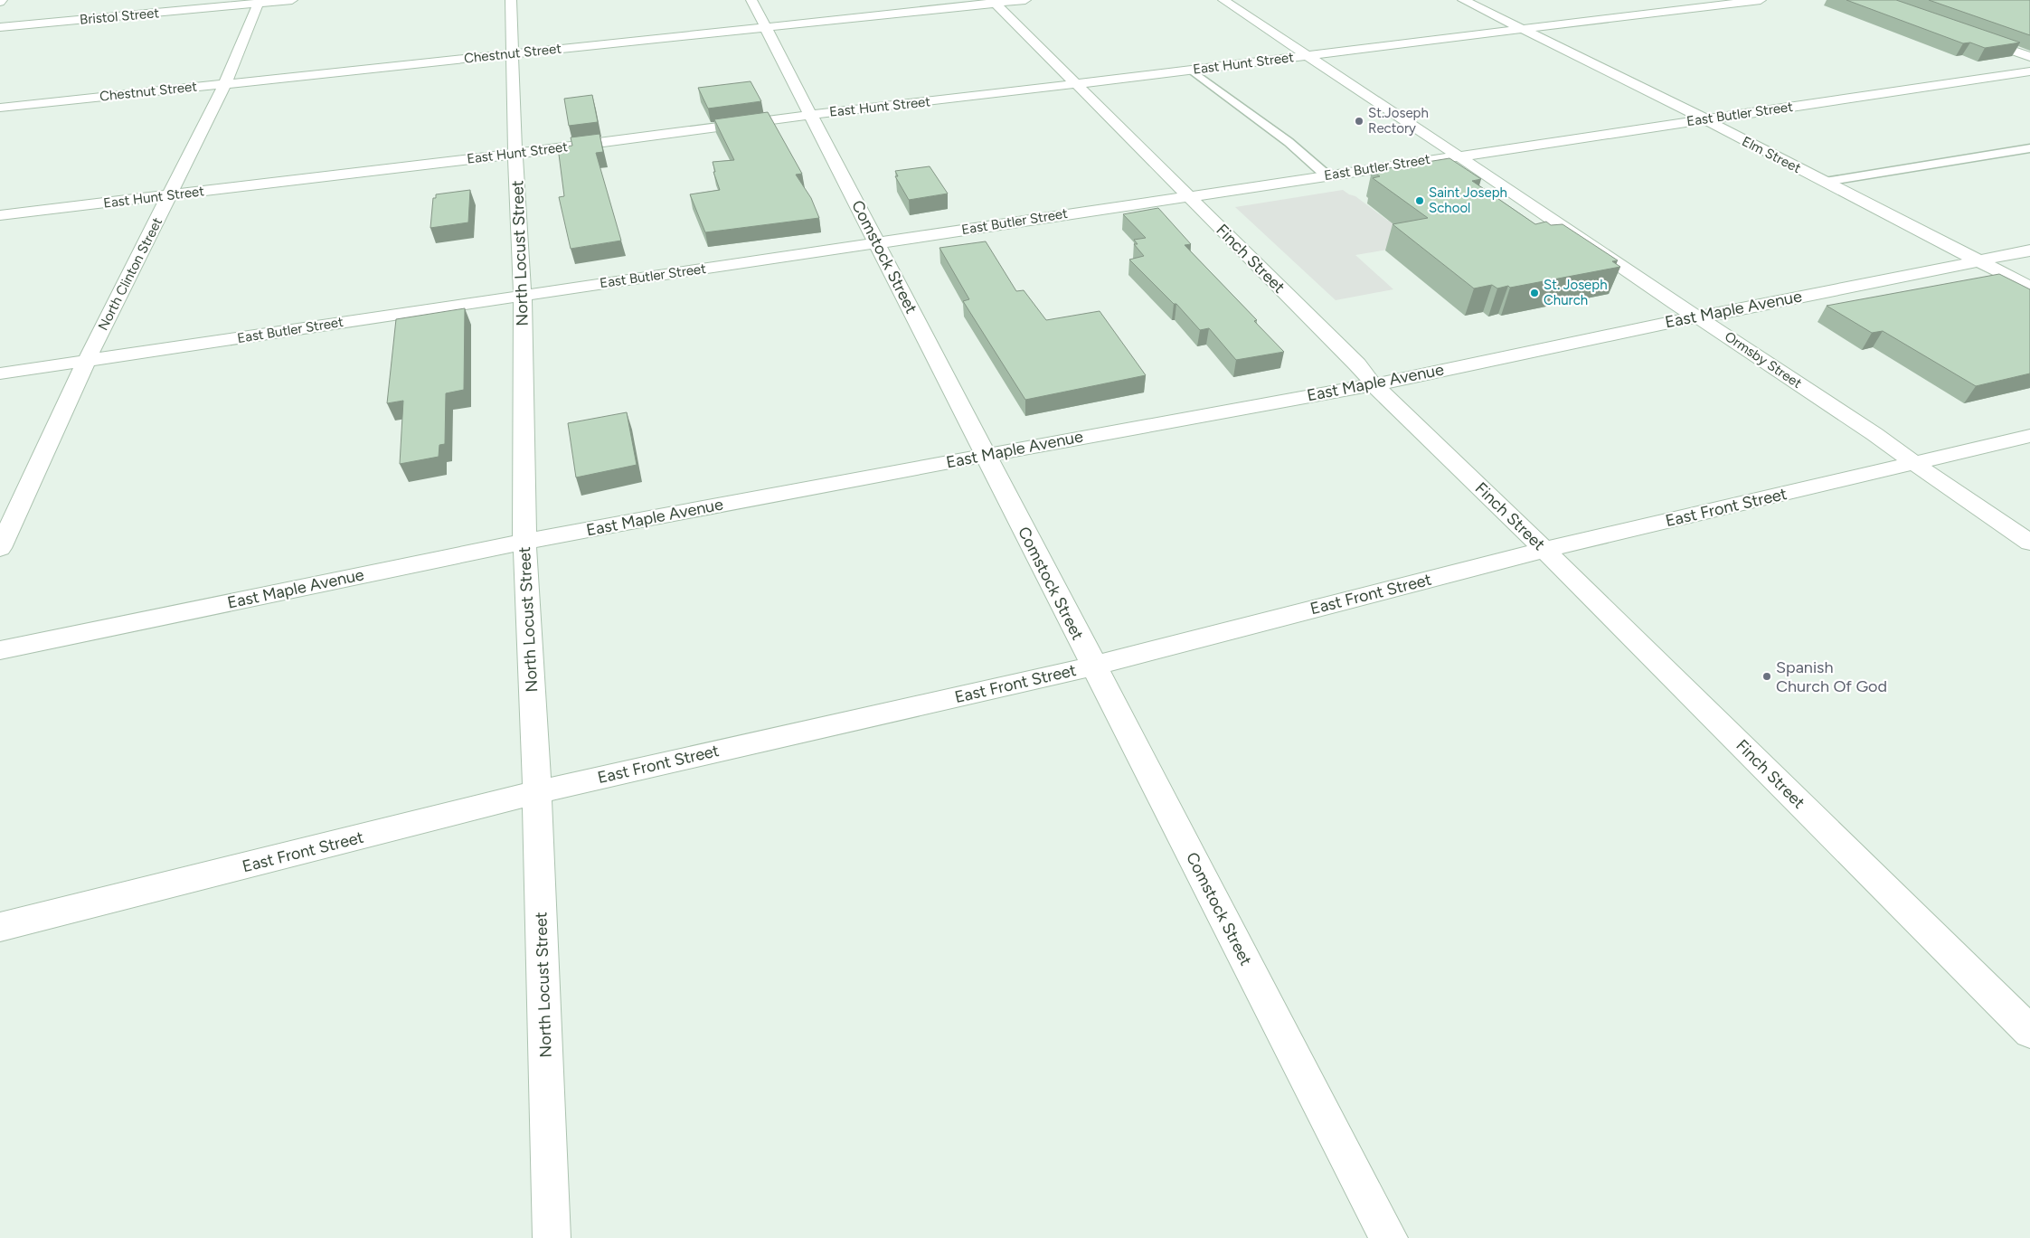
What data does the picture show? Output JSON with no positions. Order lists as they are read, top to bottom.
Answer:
{
  "streets": {
    "street": [
      "Bristol Street",
      "Chestnut Street",
      "East Hunt Street",
      "East Butler Street",
      "Elm Street",
      "North Locust Street",
      "Comstock Street",
      "Finch Street",
      "North Clinton Street",
      "East Maple Avenue",
      "Ormsby Street",
      "East Front Street"
    ]
  },
  "crossings": [
    ["Bristol Street", "North Clinton Street"],
    ["Chestnut Street", "North Locust Street"],
    ["Chestnut Street", "Comstock Street"],
    ["Chestnut Street", "Finch Street"],
    ["Chestnut Street", "North Clinton Street"],
    ["East Hunt Street", "Elm Street"],
    ["East Hunt Street", "North Locust Street"],
    ["East Hunt Street", "Comstock Street"],
    ["East Hunt Street", "Finch Street"],
    ["East Hunt Street", "North Clinton Street"],
    ["East Hunt Street", "Ormsby Street"],
    ["East Butler Street", "Elm Street"],
    ["East Butler Street", "North Locust Street"],
    ["East Butler Street", "Comstock Street"],
    ["East Butler Street", "Finch Street"],
    ["East Butler Street", "North Clinton Street"],
    ["East Butler Street", "Ormsby Street"],
    ["Elm Street", "East Maple Avenue"],
    ["North Locust Street", "East Maple Avenue"],
    ["North Locust Street", "East Front Street"],
    ["Comstock Street", "East Maple Avenue"],
    ["Comstock Street", "East Front Street"],
    ["Finch Street", "East Maple Avenue"],
    ["Finch Street", "East Front Street"],
    ["East Maple Avenue", "Ormsby Street"],
    ["Ormsby Street", "East Front Street"]
  ],
  "places": [
    "St.Joseph Rectory",
    "Saint Joseph School",
    "St. Joseph Church",
    "Spanish Church Of God"
  ]
}
